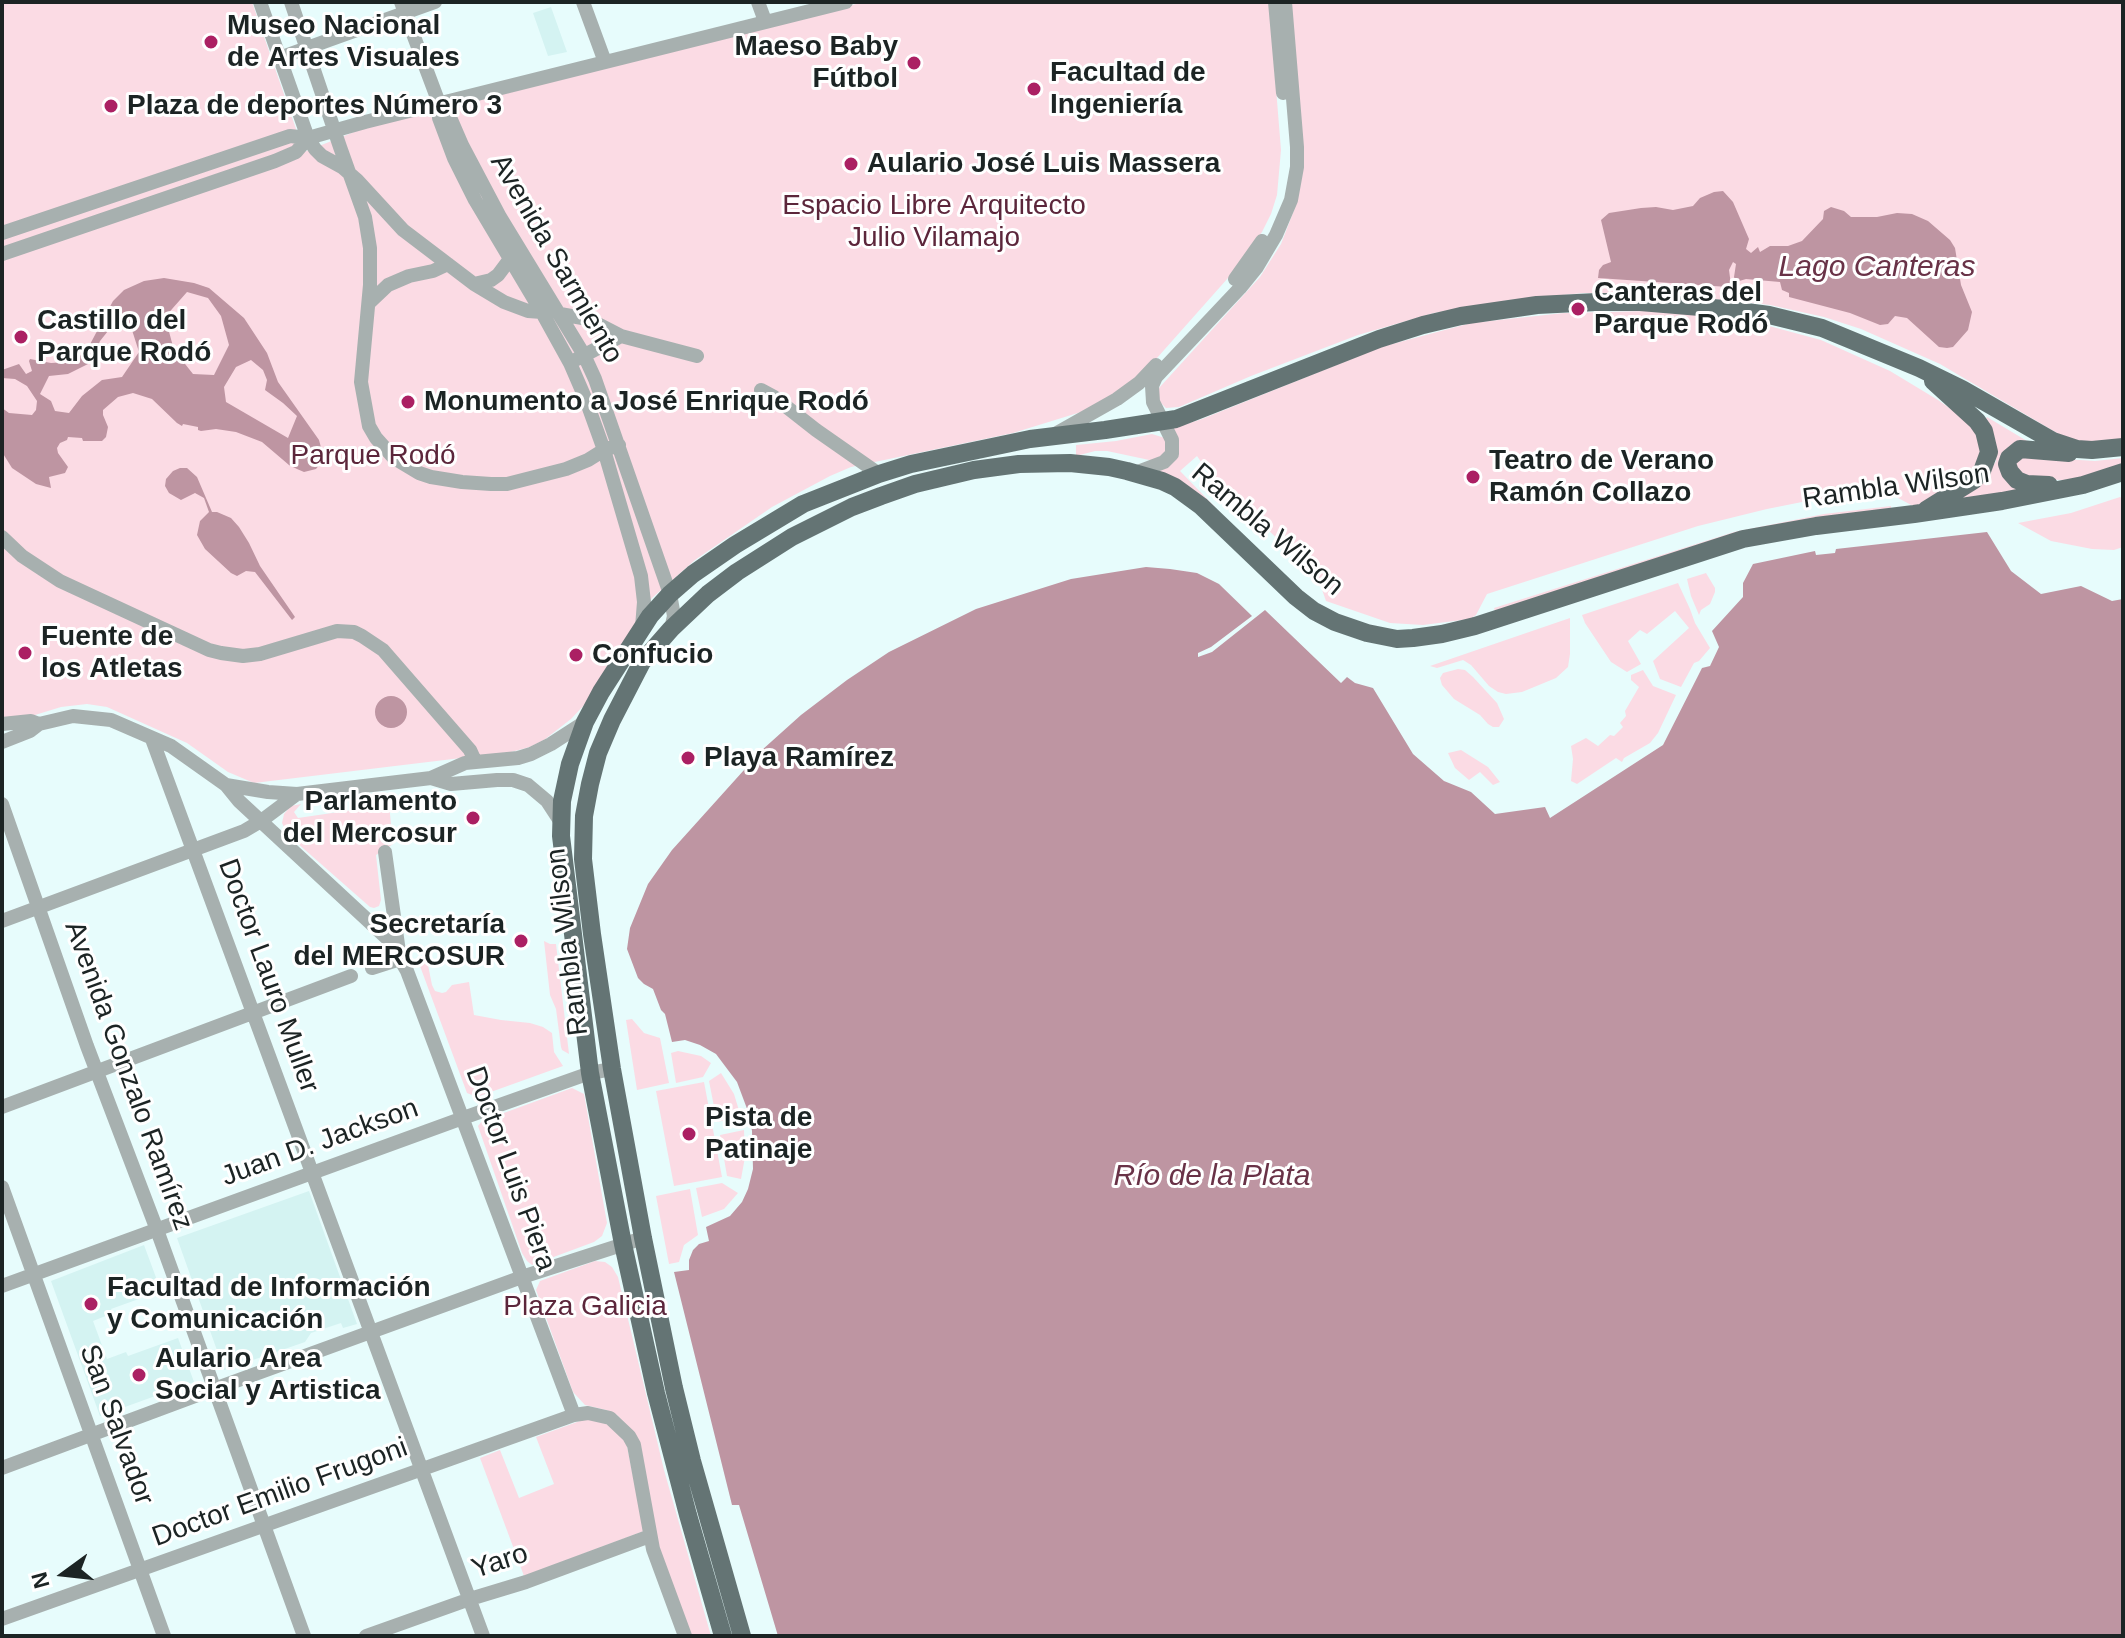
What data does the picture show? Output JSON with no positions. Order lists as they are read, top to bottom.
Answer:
{
  "streets": {
    "main road": ["Rambla Wilson"],
    "street": [
      "Avenida Sarmiento",
      "Doctor Lauro Muller",
      "Avenida Gonzalo Ramírez",
      "Juan D. Jackson",
      "Doctor Luis Piera",
      "San Salvador",
      "Doctor Emilio Frugoni",
      "Yaro"
    ]
  },
  "crossings": [
    ["Avenida Sarmiento", "Rambla Wilson"],
    ["Rambla Wilson", "Juan D. Jackson"],
    ["Doctor Lauro Muller", "Juan D. Jackson"],
    ["Doctor Lauro Muller", "Doctor Luis Piera"],
    ["Doctor Lauro Muller", "Doctor Emilio Frugoni"],
    ["Doctor Lauro Muller", "Yaro"],
    ["Avenida Gonzalo Ramírez", "Juan D. Jackson"],
    ["Avenida Gonzalo Ramírez", "Doctor Emilio Frugoni"],
    ["Juan D. Jackson", "Doctor Luis Piera"],
    ["Juan D. Jackson", "San Salvador"],
    ["Doctor Luis Piera", "Doctor Emilio Frugoni"],
    ["San Salvador", "Doctor Emilio Frugoni"]
  ],
  "water": ["Lago Canteras", "Río de la Plata"],
  "parks": ["Espacio Libre Arquitecto Julio Vilamajo", "Parque Rodó", "Plaza Galicia"],
  "places": [
    "Museo Nacional de Artes Visuales",
    "Maeso Baby Fútbol",
    "Facultad de Ingeniería",
    "Plaza de deportes Número 3",
    "Aulario José Luis Massera",
    "Canteras del Parque Rodó",
    "Castillo del Parque Rodó",
    "Monumento a José Enrique Rodó",
    "Teatro de Verano Ramón Collazo",
    "Fuente de los Atletas",
    "Confucio",
    "Playa Ramírez",
    "Parlamento del Mercosur",
    "Secretaría del MERCOSUR",
    "Pista de Patinaje",
    "Facultad de Información y Comunicación",
    "Aulario Area Social y Artistica"
  ],
  "north": "left"
}
